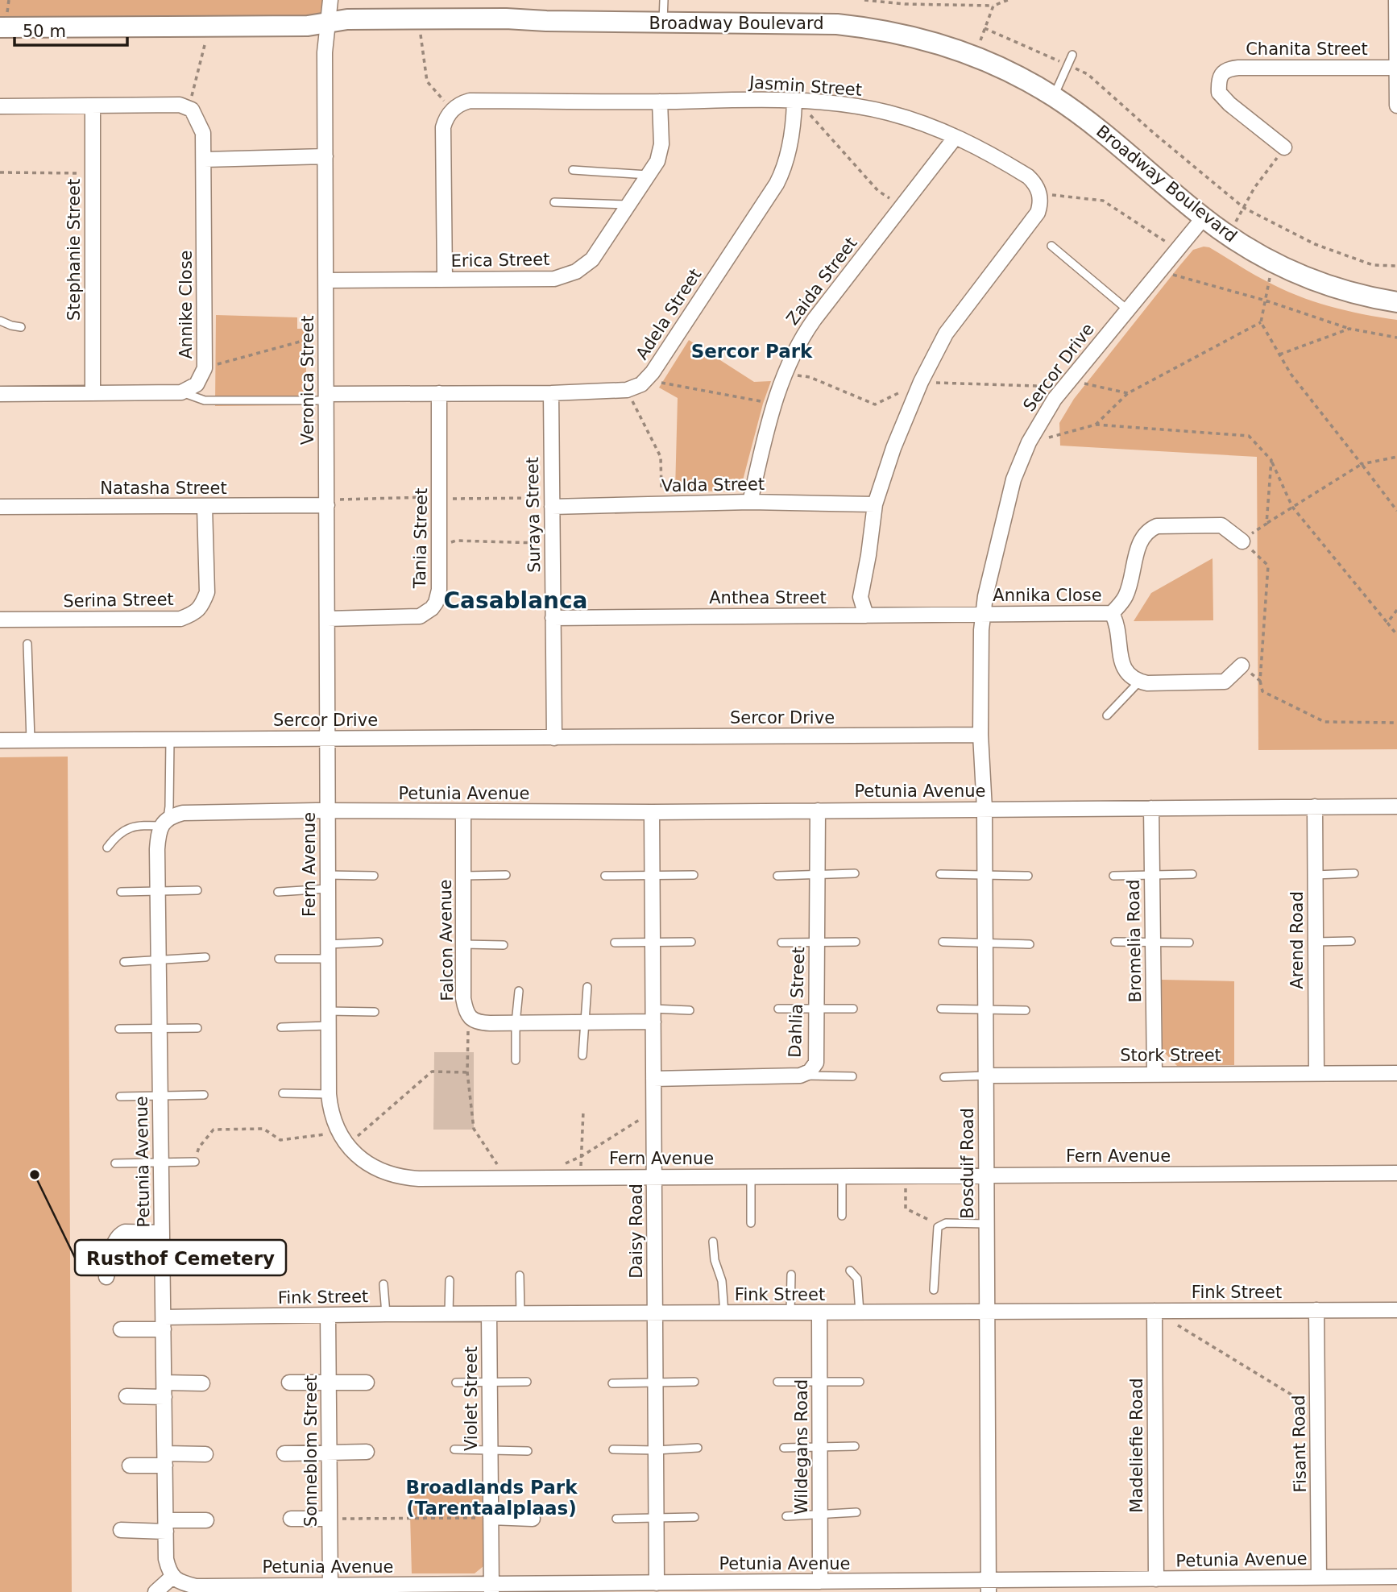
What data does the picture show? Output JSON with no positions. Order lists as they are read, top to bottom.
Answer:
{
  "streets": {
    "street": [
      "Broadway Boulevard",
      "Chanita Street",
      "Jasmin Street",
      "Stephanie Street",
      "Erica Street",
      "Zaida Street",
      "Annike Close",
      "Adela Street",
      "Sercor Drive",
      "Veronica Street",
      "Valda Street",
      "Natasha Street",
      "Suraya Street",
      "Tania Street",
      "Annika Close",
      "Anthea Street",
      "Serina Street",
      "Petunia Avenue",
      "Fern Avenue",
      "Falcon Avenue",
      "Arend Road",
      "Bromelia Road",
      "Dahlia Street",
      "Stork Street",
      "Bosduif Road",
      "Daisy Road",
      "Fink Street",
      "Violet Street",
      "Fisant Road",
      "Madeliefie Road",
      "Wildegans Road",
      "Sonneblom Street"
    ]
  },
  "crossings": [
    ["Broadway Boulevard", "Sercor Drive"],
    ["Broadway Boulevard", "Veronica Street"],
    ["Jasmin Street", "Erica Street"],
    ["Jasmin Street", "Zaida Street"],
    ["Jasmin Street", "Adela Street"],
    ["Erica Street", "Veronica Street"],
    ["Zaida Street", "Valda Street"],
    ["Adela Street", "Veronica Street"],
    ["Adela Street", "Suraya Street"],
    ["Adela Street", "Tania Street"],
    ["Sercor Drive", "Veronica Street"],
    ["Sercor Drive", "Suraya Street"],
    ["Sercor Drive", "Annika Close"],
    ["Sercor Drive", "Anthea Street"],
    ["Sercor Drive", "Fern Avenue"],
    ["Sercor Drive", "Bosduif Road"],
    ["Veronica Street", "Natasha Street"],
    ["Veronica Street", "Tania Street"],
    ["Veronica Street", "Fern Avenue"],
    ["Valda Street", "Suraya Street"],
    ["Natasha Street", "Serina Street"],
    ["Suraya Street", "Anthea Street"],
    ["Annika Close", "Anthea Street"],
    ["Petunia Avenue", "Fern Avenue"],
    ["Petunia Avenue", "Falcon Avenue"],
    ["Petunia Avenue", "Arend Road"],
    ["Petunia Avenue", "Bromelia Road"],
    ["Petunia Avenue", "Dahlia Street"],
    ["Petunia Avenue", "Bosduif Road"],
    ["Petunia Avenue", "Daisy Road"],
    ["Petunia Avenue", "Fink Street"],
    ["Petunia Avenue", "Violet Street"],
    ["Petunia Avenue", "Fisant Road"],
    ["Petunia Avenue", "Madeliefie Road"],
    ["Petunia Avenue", "Wildegans Road"],
    ["Petunia Avenue", "Sonneblom Street"],
    ["Fern Avenue", "Bosduif Road"],
    ["Fern Avenue", "Daisy Road"],
    ["Falcon Avenue", "Daisy Road"],
    ["Arend Road", "Stork Street"],
    ["Bromelia Road", "Stork Street"],
    ["Dahlia Street", "Daisy Road"],
    ["Stork Street", "Bosduif Road"],
    ["Bosduif Road", "Fink Street"],
    ["Daisy Road", "Fink Street"],
    ["Fink Street", "Violet Street"],
    ["Fink Street", "Fisant Road"],
    ["Fink Street", "Madeliefie Road"],
    ["Fink Street", "Wildegans Road"],
    ["Fink Street", "Sonneblom Street"]
  ],
  "districts": ["Sercor Park", "Casablanca", "Broadlands Park (Tarentaalplaas)"],
  "places": ["Rusthof Cemetery"],
  "scale_bar": "50 m"
}
